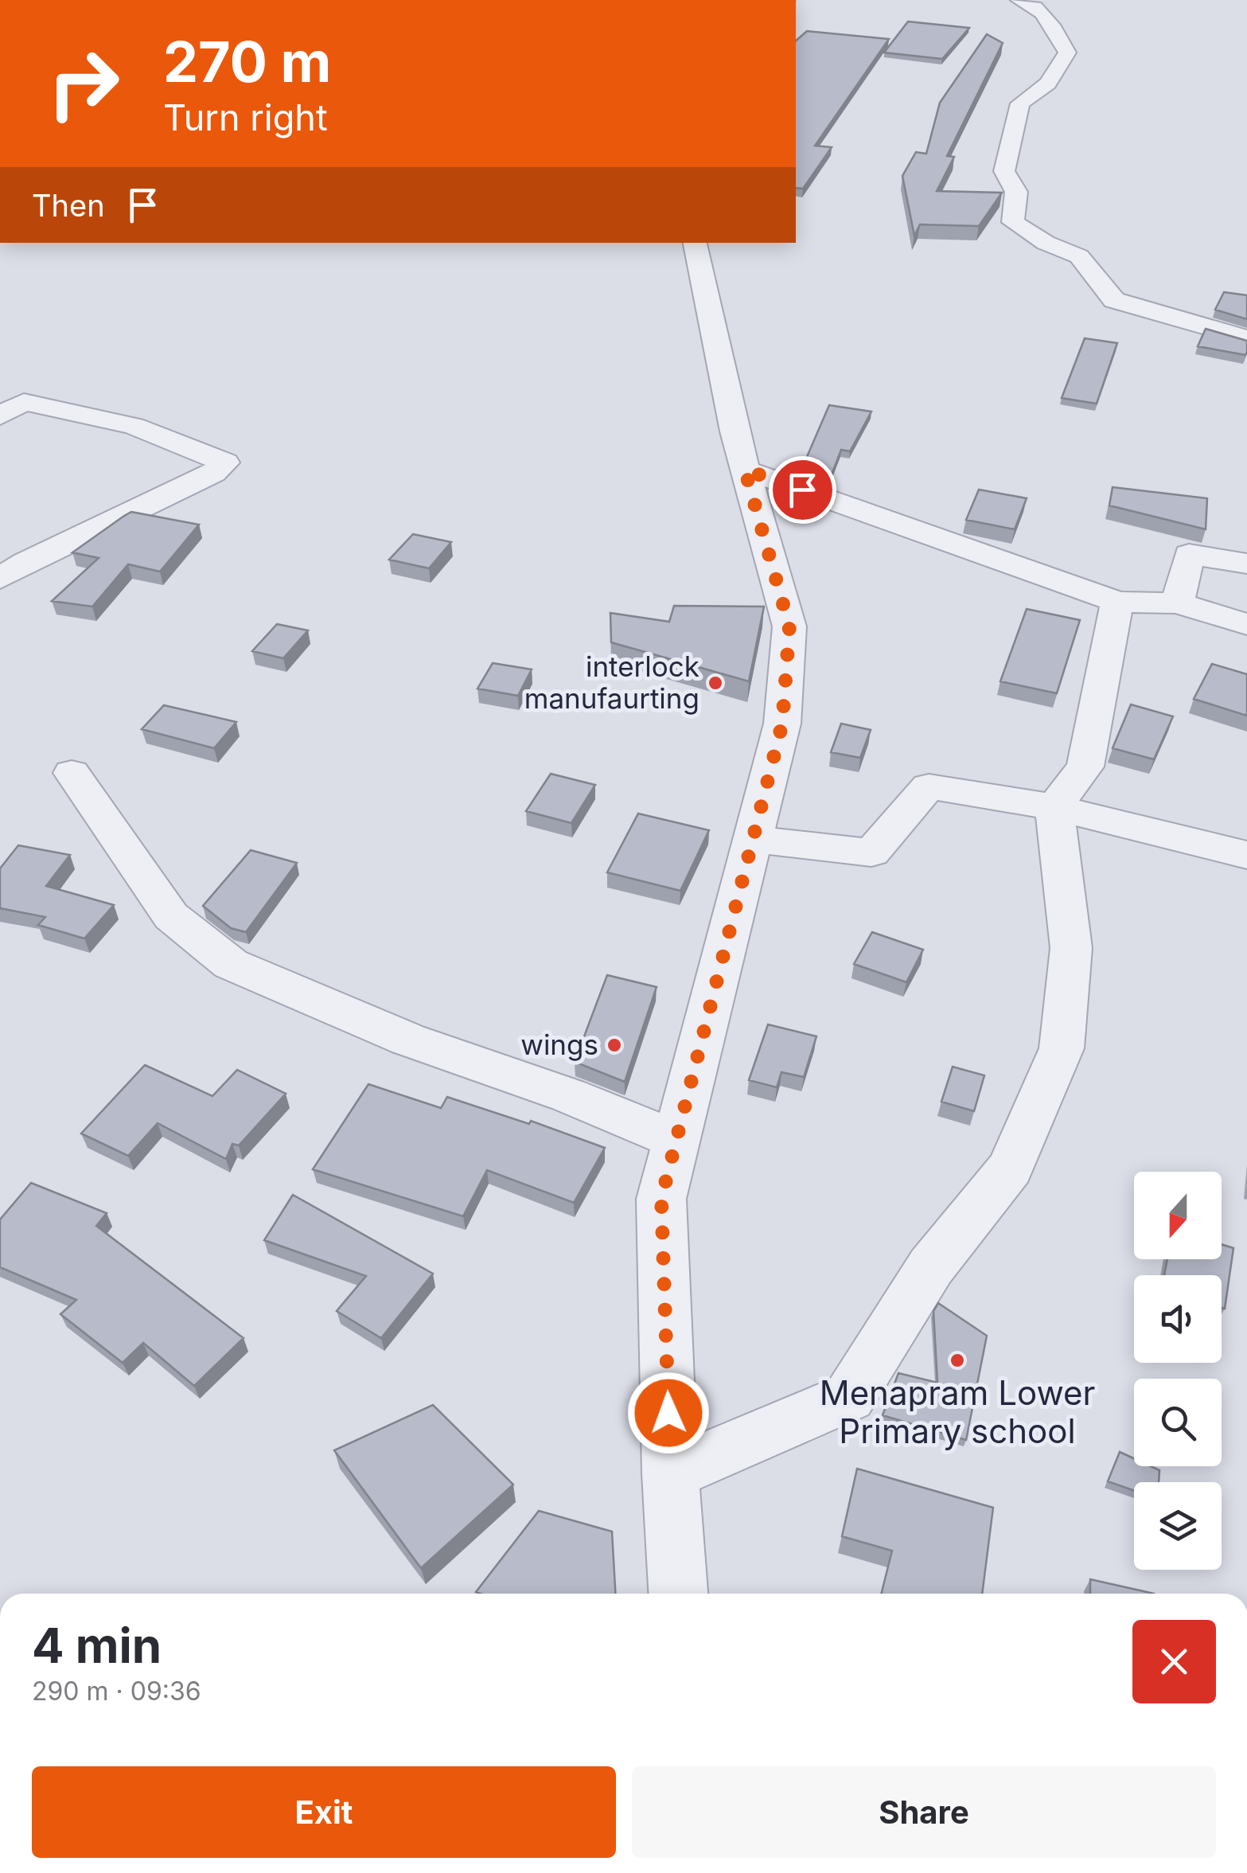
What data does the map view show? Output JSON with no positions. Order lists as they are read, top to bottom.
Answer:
{
  "places": ["interlock manufaurting", "wings", "Menapram Lower Primary school"],
  "north": "bottom",
  "page": {
    "turn": ["270 m", "Turn right"],
    "then": "Then",
    "heading": ["4 min", "290 m · 09:36"],
    "buttons": ["Exit", "Share"]
  }
}
